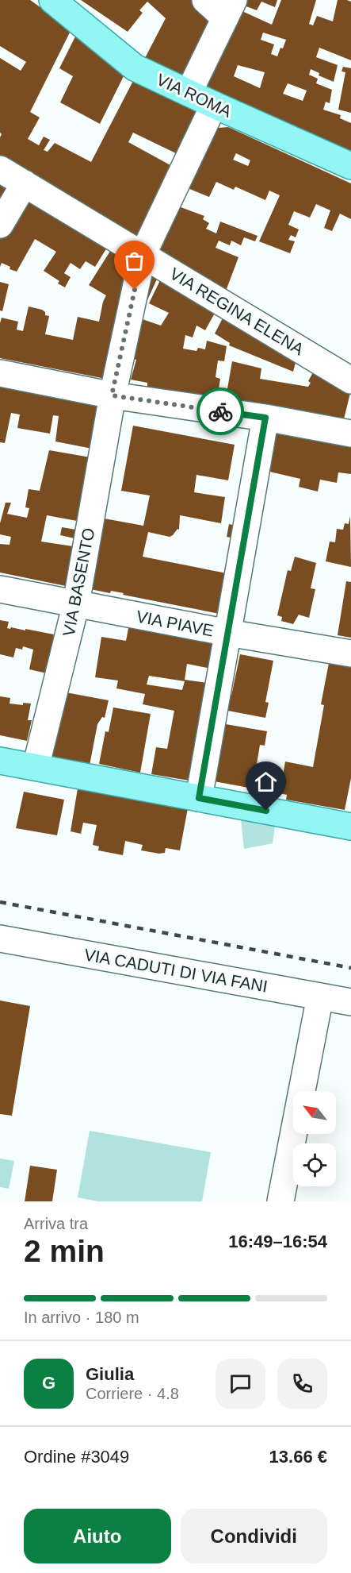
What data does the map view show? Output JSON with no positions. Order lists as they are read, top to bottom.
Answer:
{
  "streets": {
    "main road": ["VIA ROMA"],
    "street": [
      "VIA REGINA ELENA",
      "VIA BASENTO",
      "VIA PIAVE",
      "VIA CADUTI DI VIA FANI"
    ]
  },
  "crossings": [
    ["VIA ROMA", "VIA BASENTO"],
    ["VIA REGINA ELENA", "VIA BASENTO"],
    ["VIA BASENTO", "VIA PIAVE"]
  ],
  "north": "top left",
  "page": {
    "heading": ["2 min", "Arriva tra", "16:49–16:54"],
    "panel": [
      "Giulia",
      "Corriere · 4.8",
      "Ordine #3049",
      "13.66 €"
    ],
    "bar": "In arrivo · 180 m",
    "round": "G",
    "buttons": ["Aiuto", "Condividi"]
  }
}
